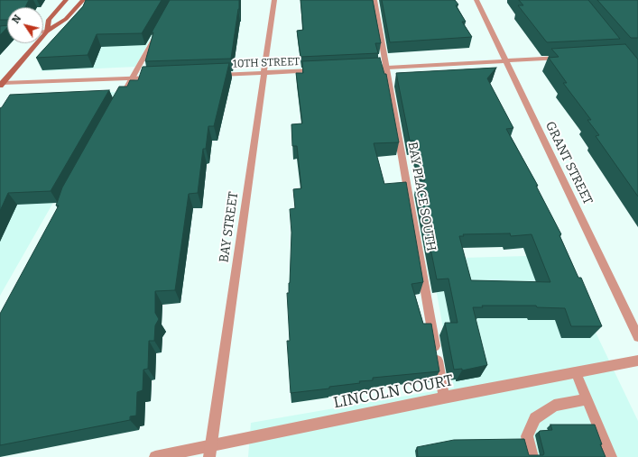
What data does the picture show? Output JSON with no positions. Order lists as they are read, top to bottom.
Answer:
{
  "streets": {
    "street": [
      "10TH STREET",
      "GRANT STREET",
      "BAY PLACE SOUTH",
      "BAY STREET",
      "LINCOLN COURT"
    ]
  },
  "crossings": [
    ["10TH STREET", "BAY STREET"],
    ["BAY PLACE SOUTH", "LINCOLN COURT"],
    ["BAY STREET", "LINCOLN COURT"]
  ],
  "north": "top left"
}
